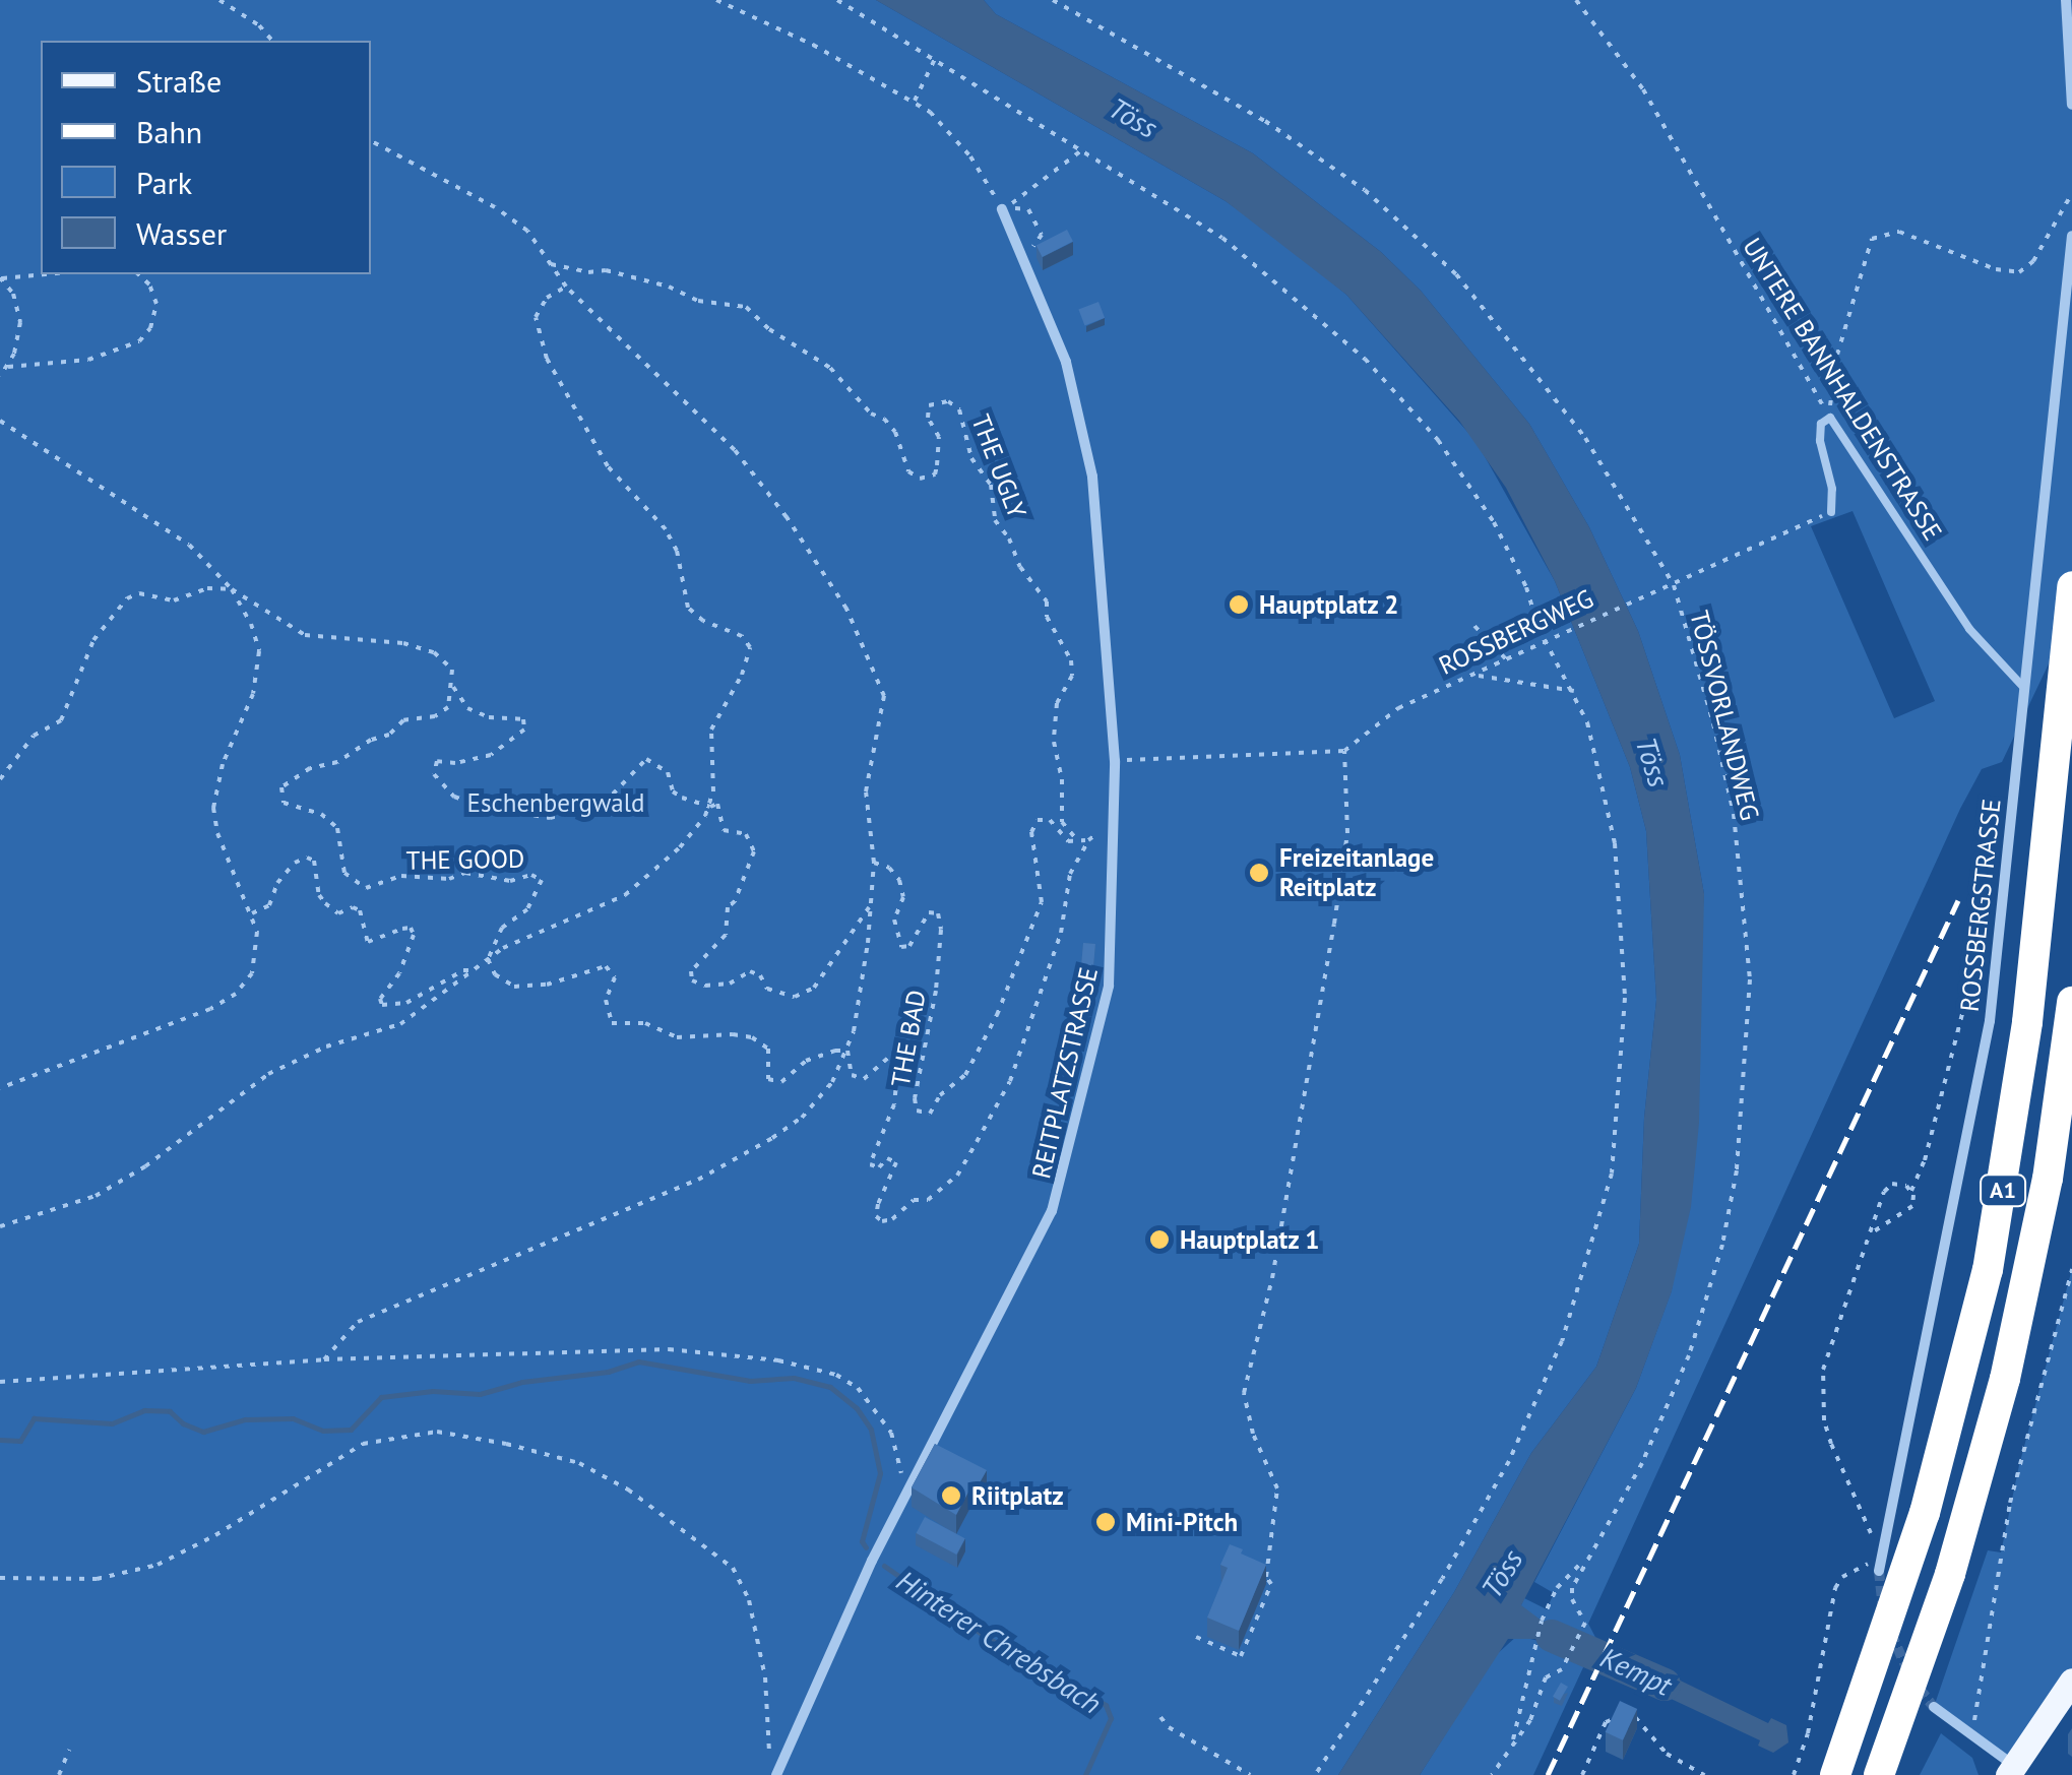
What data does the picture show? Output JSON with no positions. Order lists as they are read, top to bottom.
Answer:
{
  "streets": {
    "highway": ["A1"],
    "street": ["ROSSBERGSTRASSE", "REITPLATZSTRASSE"],
    "lane": ["UNTERE BANNHALDENSTRASSE"],
    "path": [
      "THE UGLY",
      "ROSSBERGWEG",
      "TÖSSVORLANDWEG",
      "THE GOOD",
      "THE BAD"
    ]
  },
  "crossings": [
    ["UNTERE BANNHALDENSTRASSE", "ROSSBERGSTRASSE"],
    ["THE UGLY", "THE BAD"],
    ["ROSSBERGWEG", "TÖSSVORLANDWEG"]
  ],
  "water": ["Töss", "Hinterer Chrebsbach", "Kempt"],
  "parks": ["Eschenbergwald"],
  "places": [
    "Hauptplatz 2",
    "Freizeitanlage Reitplatz",
    "Hauptplatz 1",
    "Riitplatz",
    "Mini-Pitch"
  ],
  "legend": [
    "Straße",
    "Bahn",
    "Park",
    "Wasser"
  ]
}
